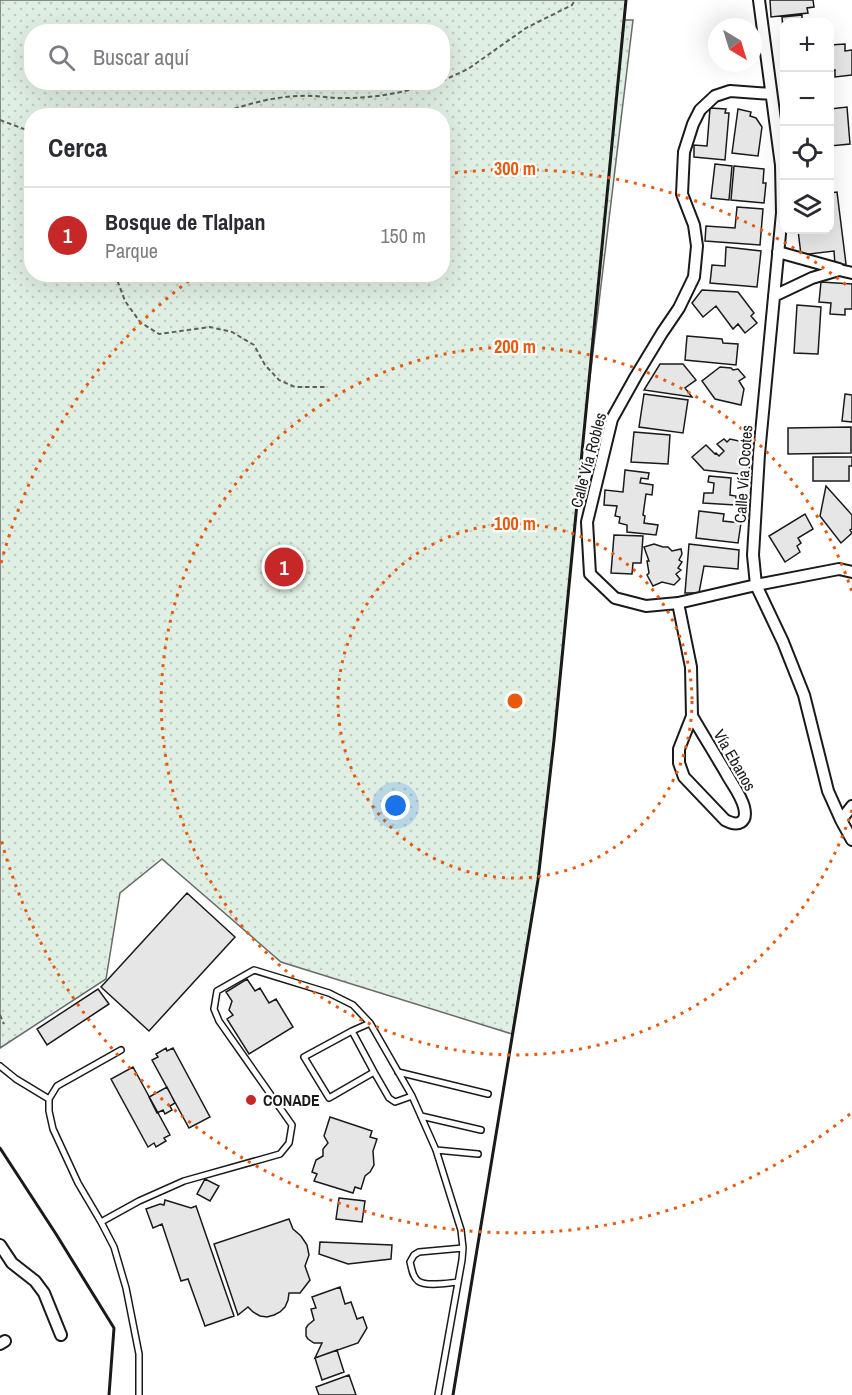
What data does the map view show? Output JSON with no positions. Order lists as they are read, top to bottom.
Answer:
{
  "streets": {
    "street": ["Calle Vía Robles", "Calle Vía Ocotes", "Vía Ebanos"]
  },
  "crossings": [
    ["Calle Vía Robles", "Calle Vía Ocotes"],
    ["Calle Vía Robles", "Vía Ebanos"]
  ],
  "places": ["CONADE"],
  "north": "bottom right",
  "page": {
    "map_buttons": ["+", "−"],
    "search": "Buscar aquí",
    "heading": "Cerca",
    "list": [
      {
        "mark": "1",
        "name": "Bosque de Tlalpan",
        "note": "Parque",
        "value": "150 m"
      }
    ],
    "pins": "1"
  },
  "rings": ["300 m", "200 m", "100 m"]
}
